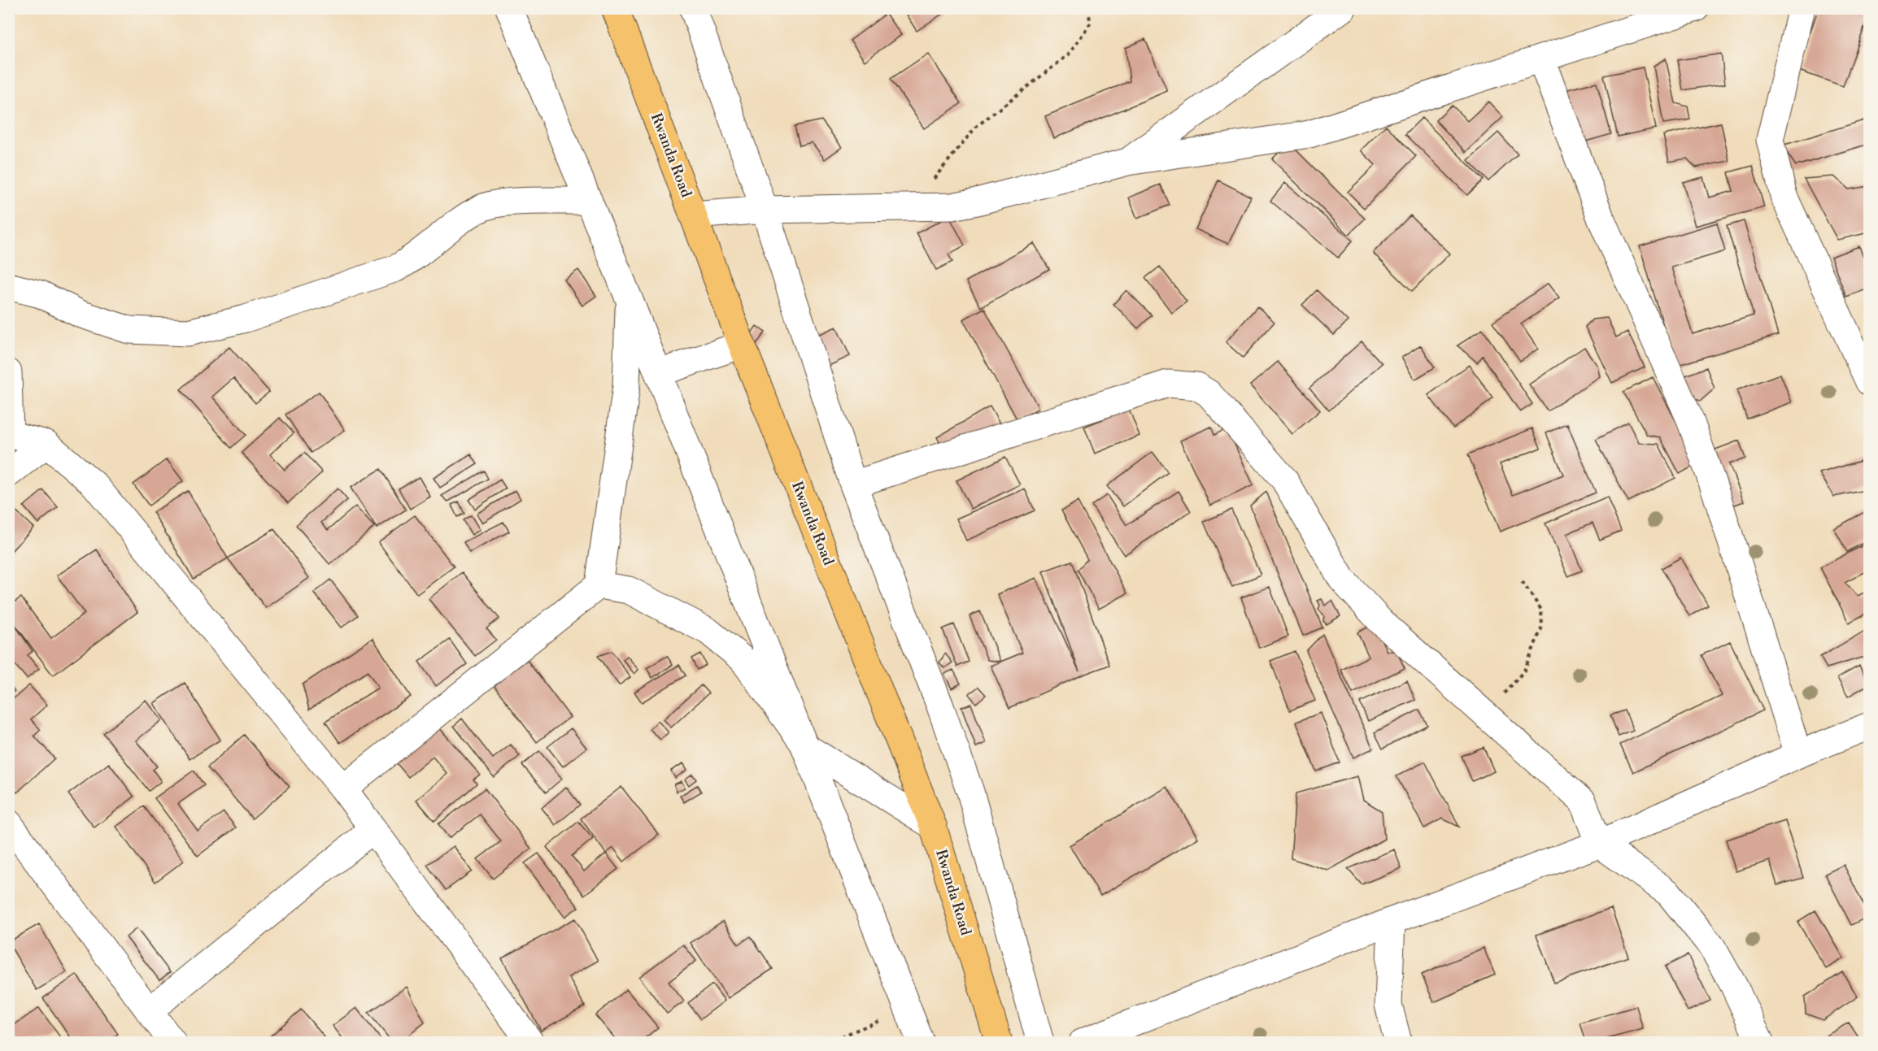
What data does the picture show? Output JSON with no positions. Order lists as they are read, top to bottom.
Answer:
{
  "streets": {
    "highway": ["Rwanda Road"]
  }
}
